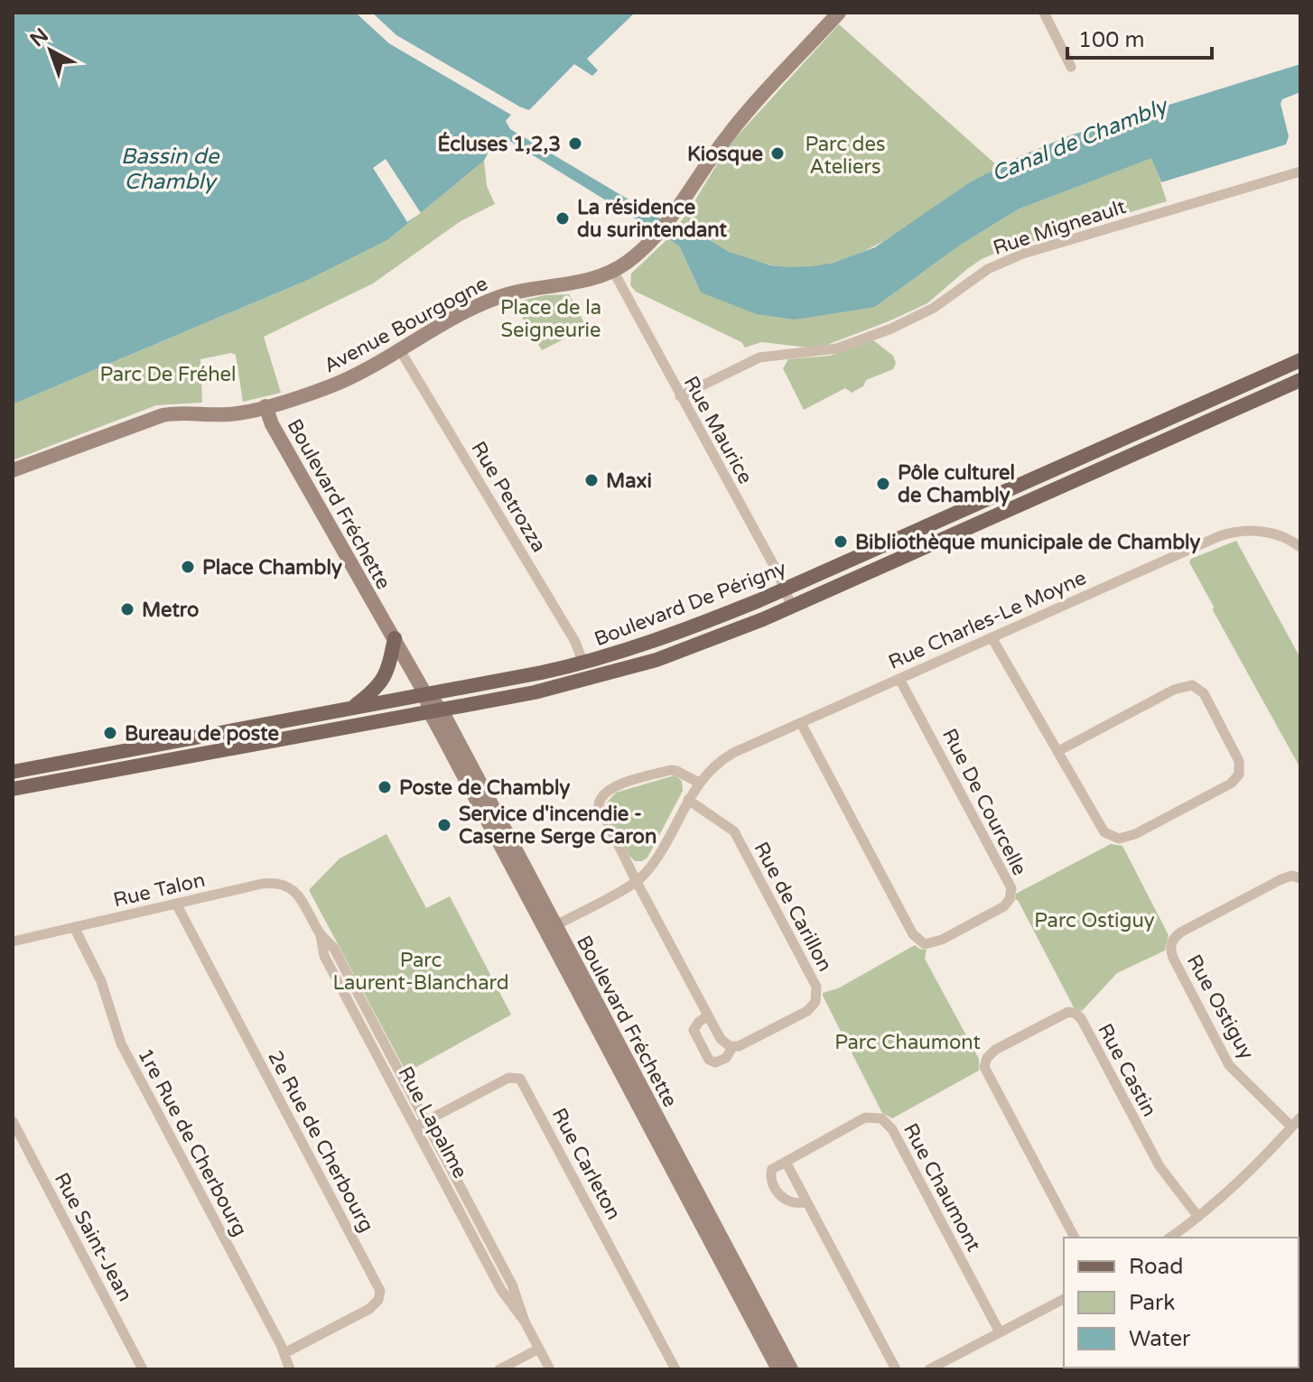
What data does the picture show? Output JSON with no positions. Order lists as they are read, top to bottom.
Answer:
{
  "streets": {
    "main road": ["Boulevard De Périgny"],
    "street": [
      "Rue Migneault",
      "Avenue Bourgogne",
      "Rue Maurice",
      "Rue Petrozza",
      "Boulevard Fréchette",
      "Rue Charles-Le Moyne",
      "Rue De Courcelle",
      "Rue Talon",
      "Rue de Carillon",
      "Rue Ostiguy",
      "Rue Castin",
      "Rue Lapalme",
      "2e Rue de Cherbourg",
      "1re Rue de Cherbourg",
      "Rue Carleton",
      "Rue Chaumont",
      "Rue Saint-Jean"
    ]
  },
  "crossings": [
    ["Rue Migneault", "Rue Maurice"],
    ["Avenue Bourgogne", "Rue Maurice"],
    ["Avenue Bourgogne", "Rue Petrozza"],
    ["Avenue Bourgogne", "Boulevard Fréchette"],
    ["Rue Maurice", "Boulevard De Périgny"],
    ["Rue Petrozza", "Boulevard De Périgny"],
    ["Boulevard Fréchette", "Boulevard De Périgny"],
    ["Boulevard Fréchette", "Rue Charles-Le Moyne"],
    ["Rue Charles-Le Moyne", "Rue De Courcelle"],
    ["Rue Charles-Le Moyne", "Rue de Carillon"],
    ["Rue Talon", "Rue Lapalme"],
    ["Rue Talon", "2e Rue de Cherbourg"],
    ["Rue Talon", "1re Rue de Cherbourg"],
    ["Rue Lapalme", "Rue Carleton"],
    ["2e Rue de Cherbourg", "1re Rue de Cherbourg"]
  ],
  "water": ["Canal de Chambly", "Bassin de Chambly"],
  "parks": [
    "Parc des Ateliers",
    "Place de la Seigneurie",
    "Parc De Fréhel",
    "Parc Ostiguy",
    "Parc Laurent-Blanchard",
    "Parc Chaumont"
  ],
  "places": [
    "Écluses 1,2,3",
    "Kiosque",
    "La résidence du surintendant",
    "Maxi",
    "Pôle culturel de Chambly",
    "Bibliothèque municipale de Chambly",
    "Place Chambly",
    "Metro",
    "Bureau de poste",
    "Poste de Chambly",
    "Service d'incendie - Caserne Serge Caron"
  ],
  "legend": ["Road", "Park", "Water"],
  "scale_bar": "100 m",
  "north": "top left"
}
